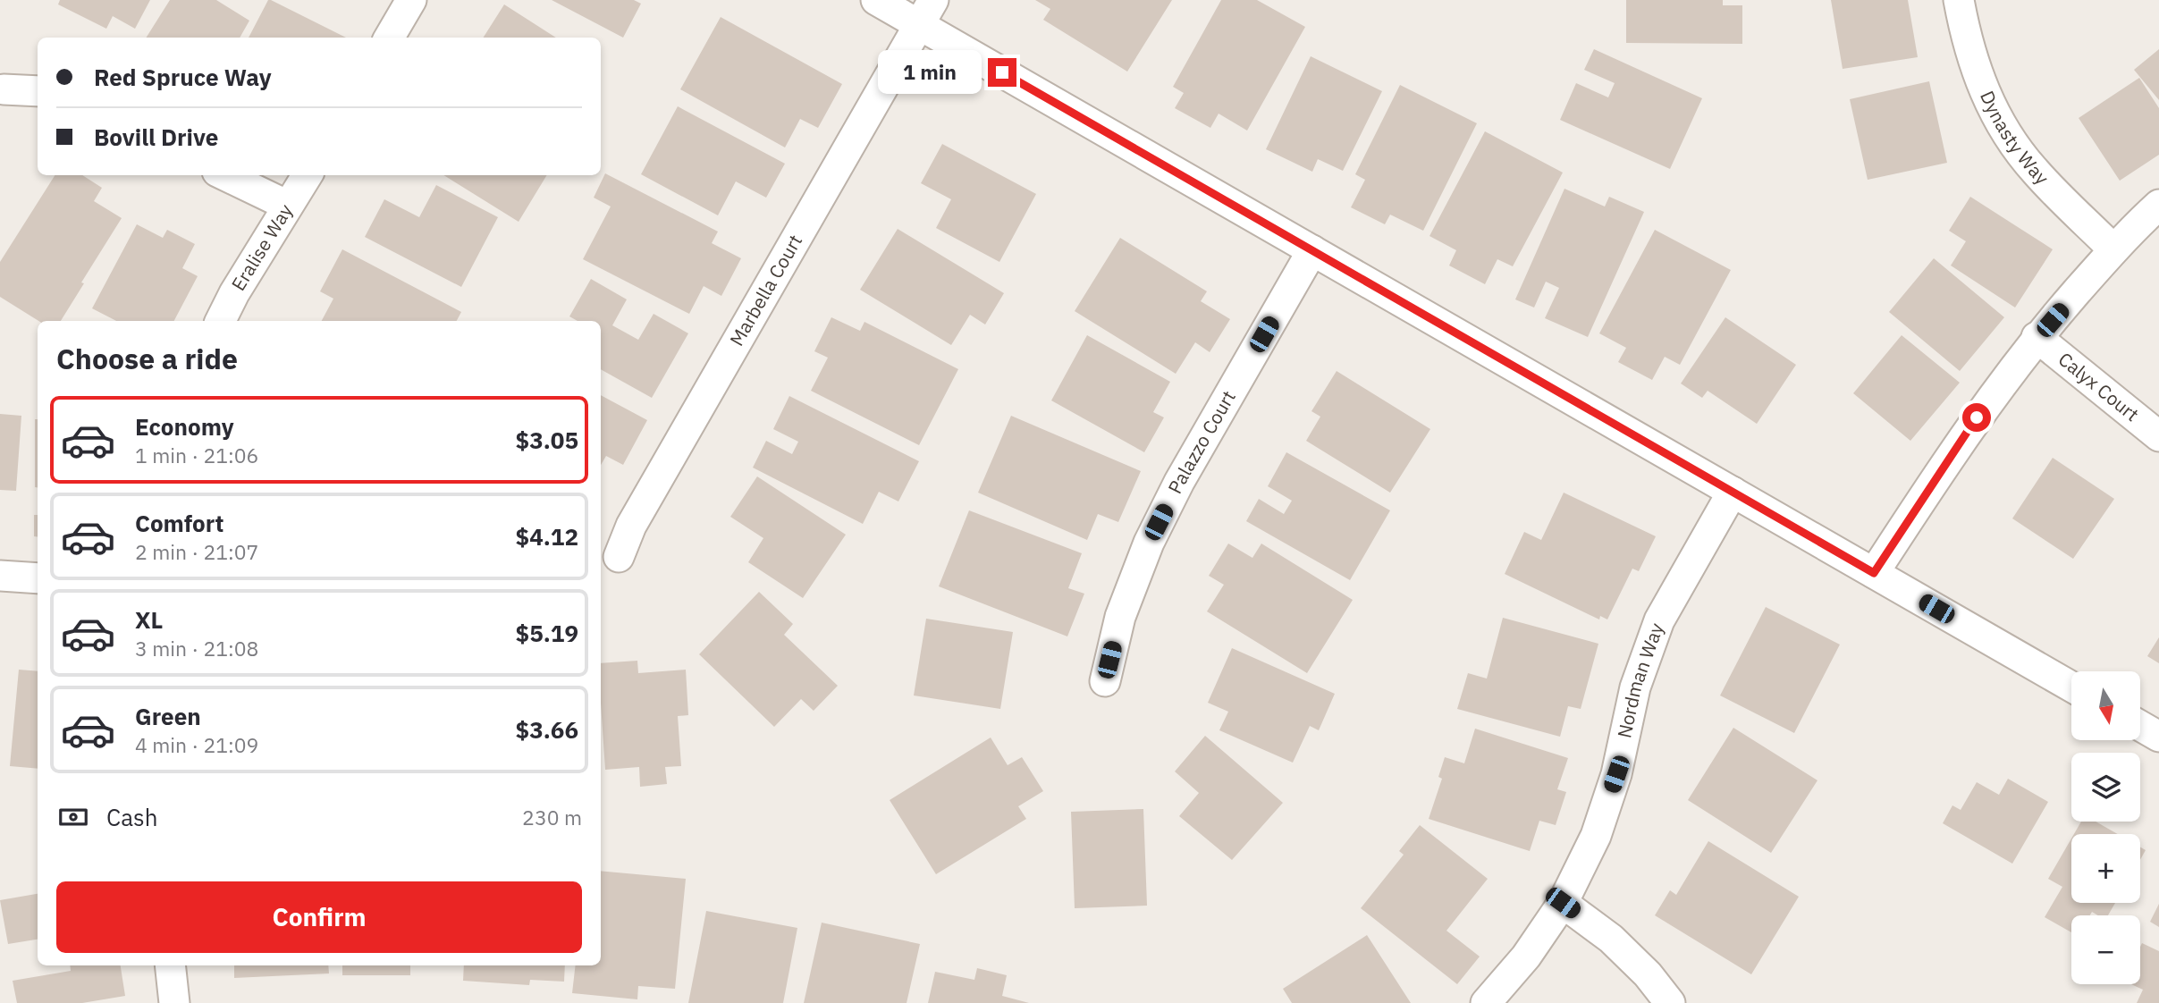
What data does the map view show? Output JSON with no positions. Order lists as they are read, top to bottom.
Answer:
{
  "streets": {
    "street": [
      "Dynasty Way",
      "Eralise Way",
      "Marbella Court",
      "Calyx Court",
      "Palazzo Court",
      "Nordman Way"
    ]
  },
  "north": "bottom",
  "page": {
    "banner": ["Red Spruce Way", "Bovill Drive"],
    "bubble": "1 min",
    "heading": "Choose a ride",
    "list": [
      {
        "name": "Economy",
        "note": "1 min · 21:06",
        "value": "$3.05"
      },
      {
        "name": "Comfort",
        "note": "2 min · 21:07",
        "value": "$4.12"
      },
      {
        "name": "XL",
        "note": "3 min · 21:08",
        "value": "$5.19"
      },
      {
        "name": "Green",
        "note": "4 min · 21:09",
        "value": "$3.66"
      }
    ],
    "map_buttons": ["+", "−"],
    "pay": ["Cash", "230 m"],
    "buttons": "Confirm"
  }
}
